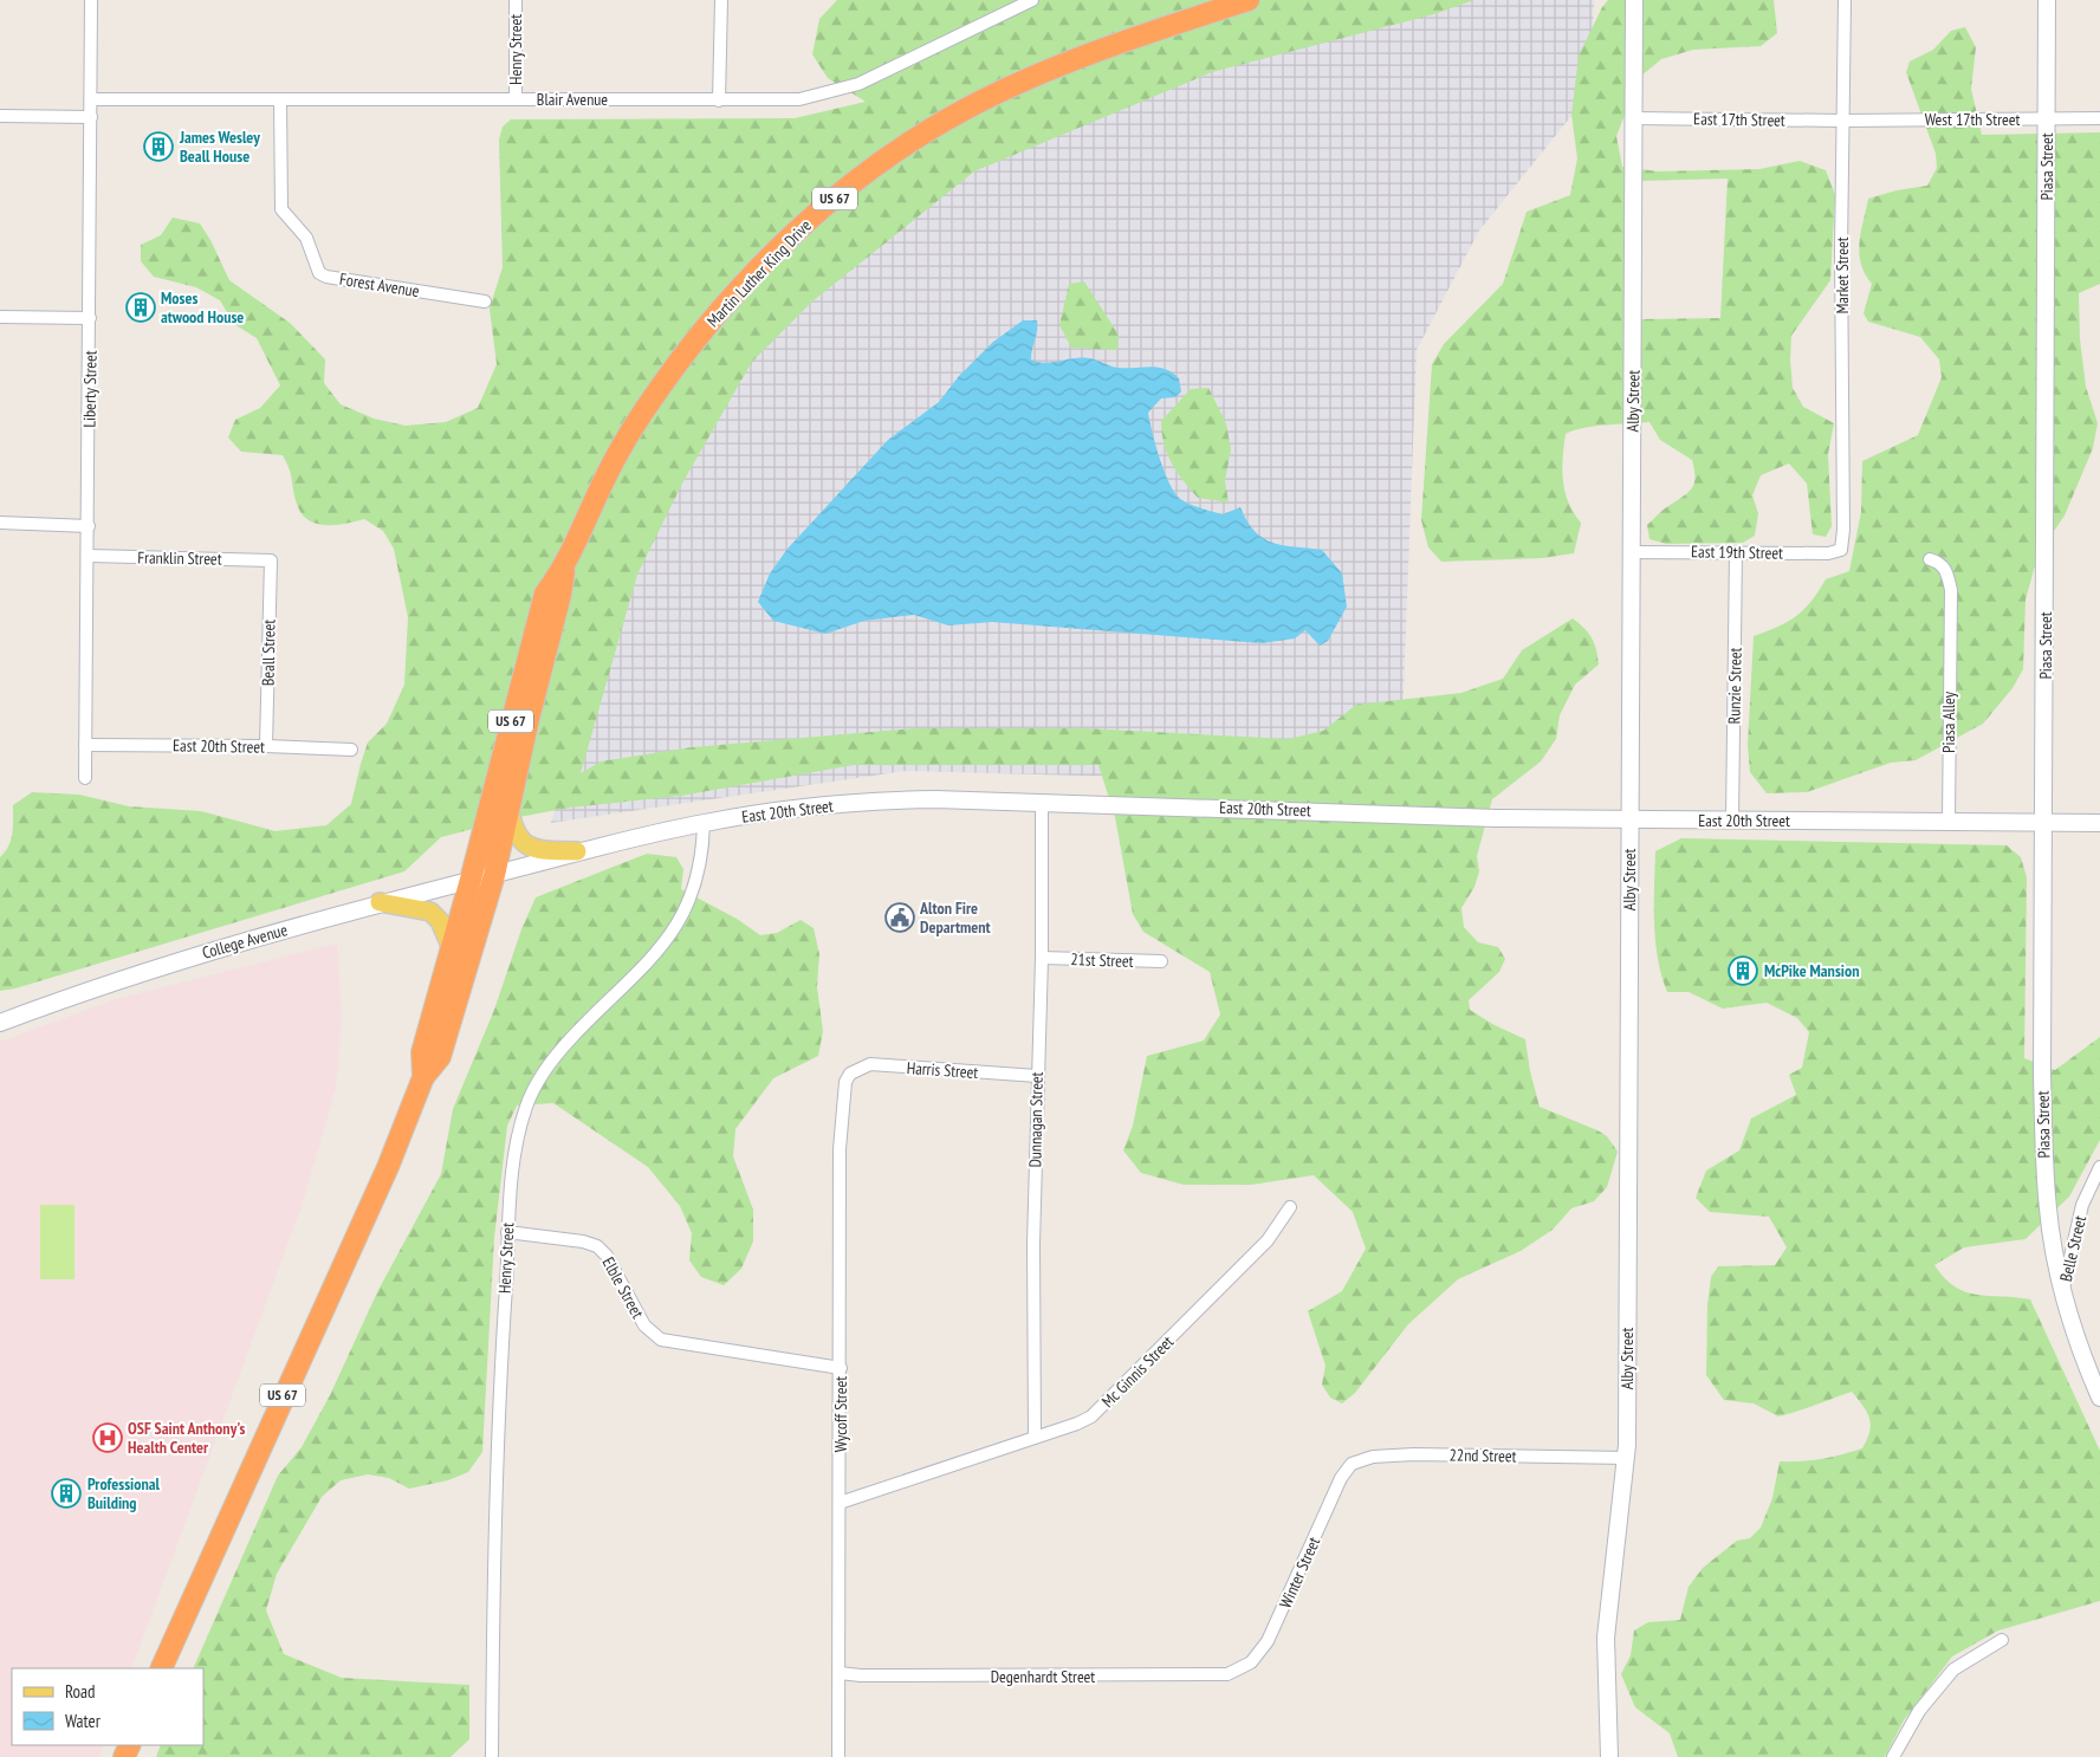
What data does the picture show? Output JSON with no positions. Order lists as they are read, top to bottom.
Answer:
{
  "streets": {
    "highway": ["US 67", "Martin Luther King Drive"],
    "street": [
      "Henry Street",
      "Blair Avenue",
      "East 17th Street",
      "West 17th Street",
      "Piasa Street",
      "Market Street",
      "Forest Avenue",
      "Liberty Street",
      "Alby Street",
      "East 19th Street",
      "Franklin Street",
      "Beall Street",
      "Runzie Street",
      "Piasa Alley",
      "East 20th Street",
      "College Avenue",
      "21st Street",
      "Harris Street",
      "Dunnagan Street",
      "Belle Street",
      "Elble Street",
      "Mc Ginnis Street",
      "Wycoff Street",
      "22nd Street",
      "Winter Street",
      "Degenhardt Street"
    ]
  },
  "crossings": [
    ["Henry Street", "Blair Avenue"],
    ["Henry Street", "East 20th Street"],
    ["Henry Street", "Elble Street"],
    ["Blair Avenue", "Forest Avenue"],
    ["Blair Avenue", "Liberty Street"],
    ["East 17th Street", "West 17th Street"],
    ["East 17th Street", "Market Street"],
    ["East 17th Street", "Alby Street"],
    ["West 17th Street", "Piasa Street"],
    ["West 17th Street", "Market Street"],
    ["Piasa Street", "East 20th Street"],
    ["Piasa Street", "Belle Street"],
    ["US 67", "Martin Luther King Drive"],
    ["US 67", "East 20th Street"],
    ["US 67", "College Avenue"],
    ["Market Street", "East 19th Street"],
    ["Liberty Street", "Franklin Street"],
    ["Liberty Street", "East 20th Street"],
    ["Alby Street", "East 19th Street"],
    ["Alby Street", "East 20th Street"],
    ["Alby Street", "22nd Street"],
    ["East 19th Street", "Runzie Street"],
    ["Franklin Street", "Beall Street"],
    ["Beall Street", "East 20th Street"],
    ["Runzie Street", "East 20th Street"],
    ["Piasa Alley", "East 20th Street"],
    ["East 20th Street", "College Avenue"],
    ["East 20th Street", "Dunnagan Street"],
    ["21st Street", "Dunnagan Street"],
    ["Harris Street", "Dunnagan Street"],
    ["Harris Street", "Wycoff Street"],
    ["Dunnagan Street", "Mc Ginnis Street"],
    ["Elble Street", "Wycoff Street"],
    ["Mc Ginnis Street", "Wycoff Street"],
    ["Wycoff Street", "Degenhardt Street"],
    ["22nd Street", "Winter Street"],
    ["Winter Street", "Degenhardt Street"]
  ],
  "places": {
    "building": [
      "James Wesley Beall House",
      "Moses atwood House",
      "McPike Mansion",
      "Professional Building"
    ],
    "public building": ["Alton Fire Department"],
    "hospital": ["OSF Saint Anthony's Health Center"]
  },
  "legend": ["Road", "Water"]
}
